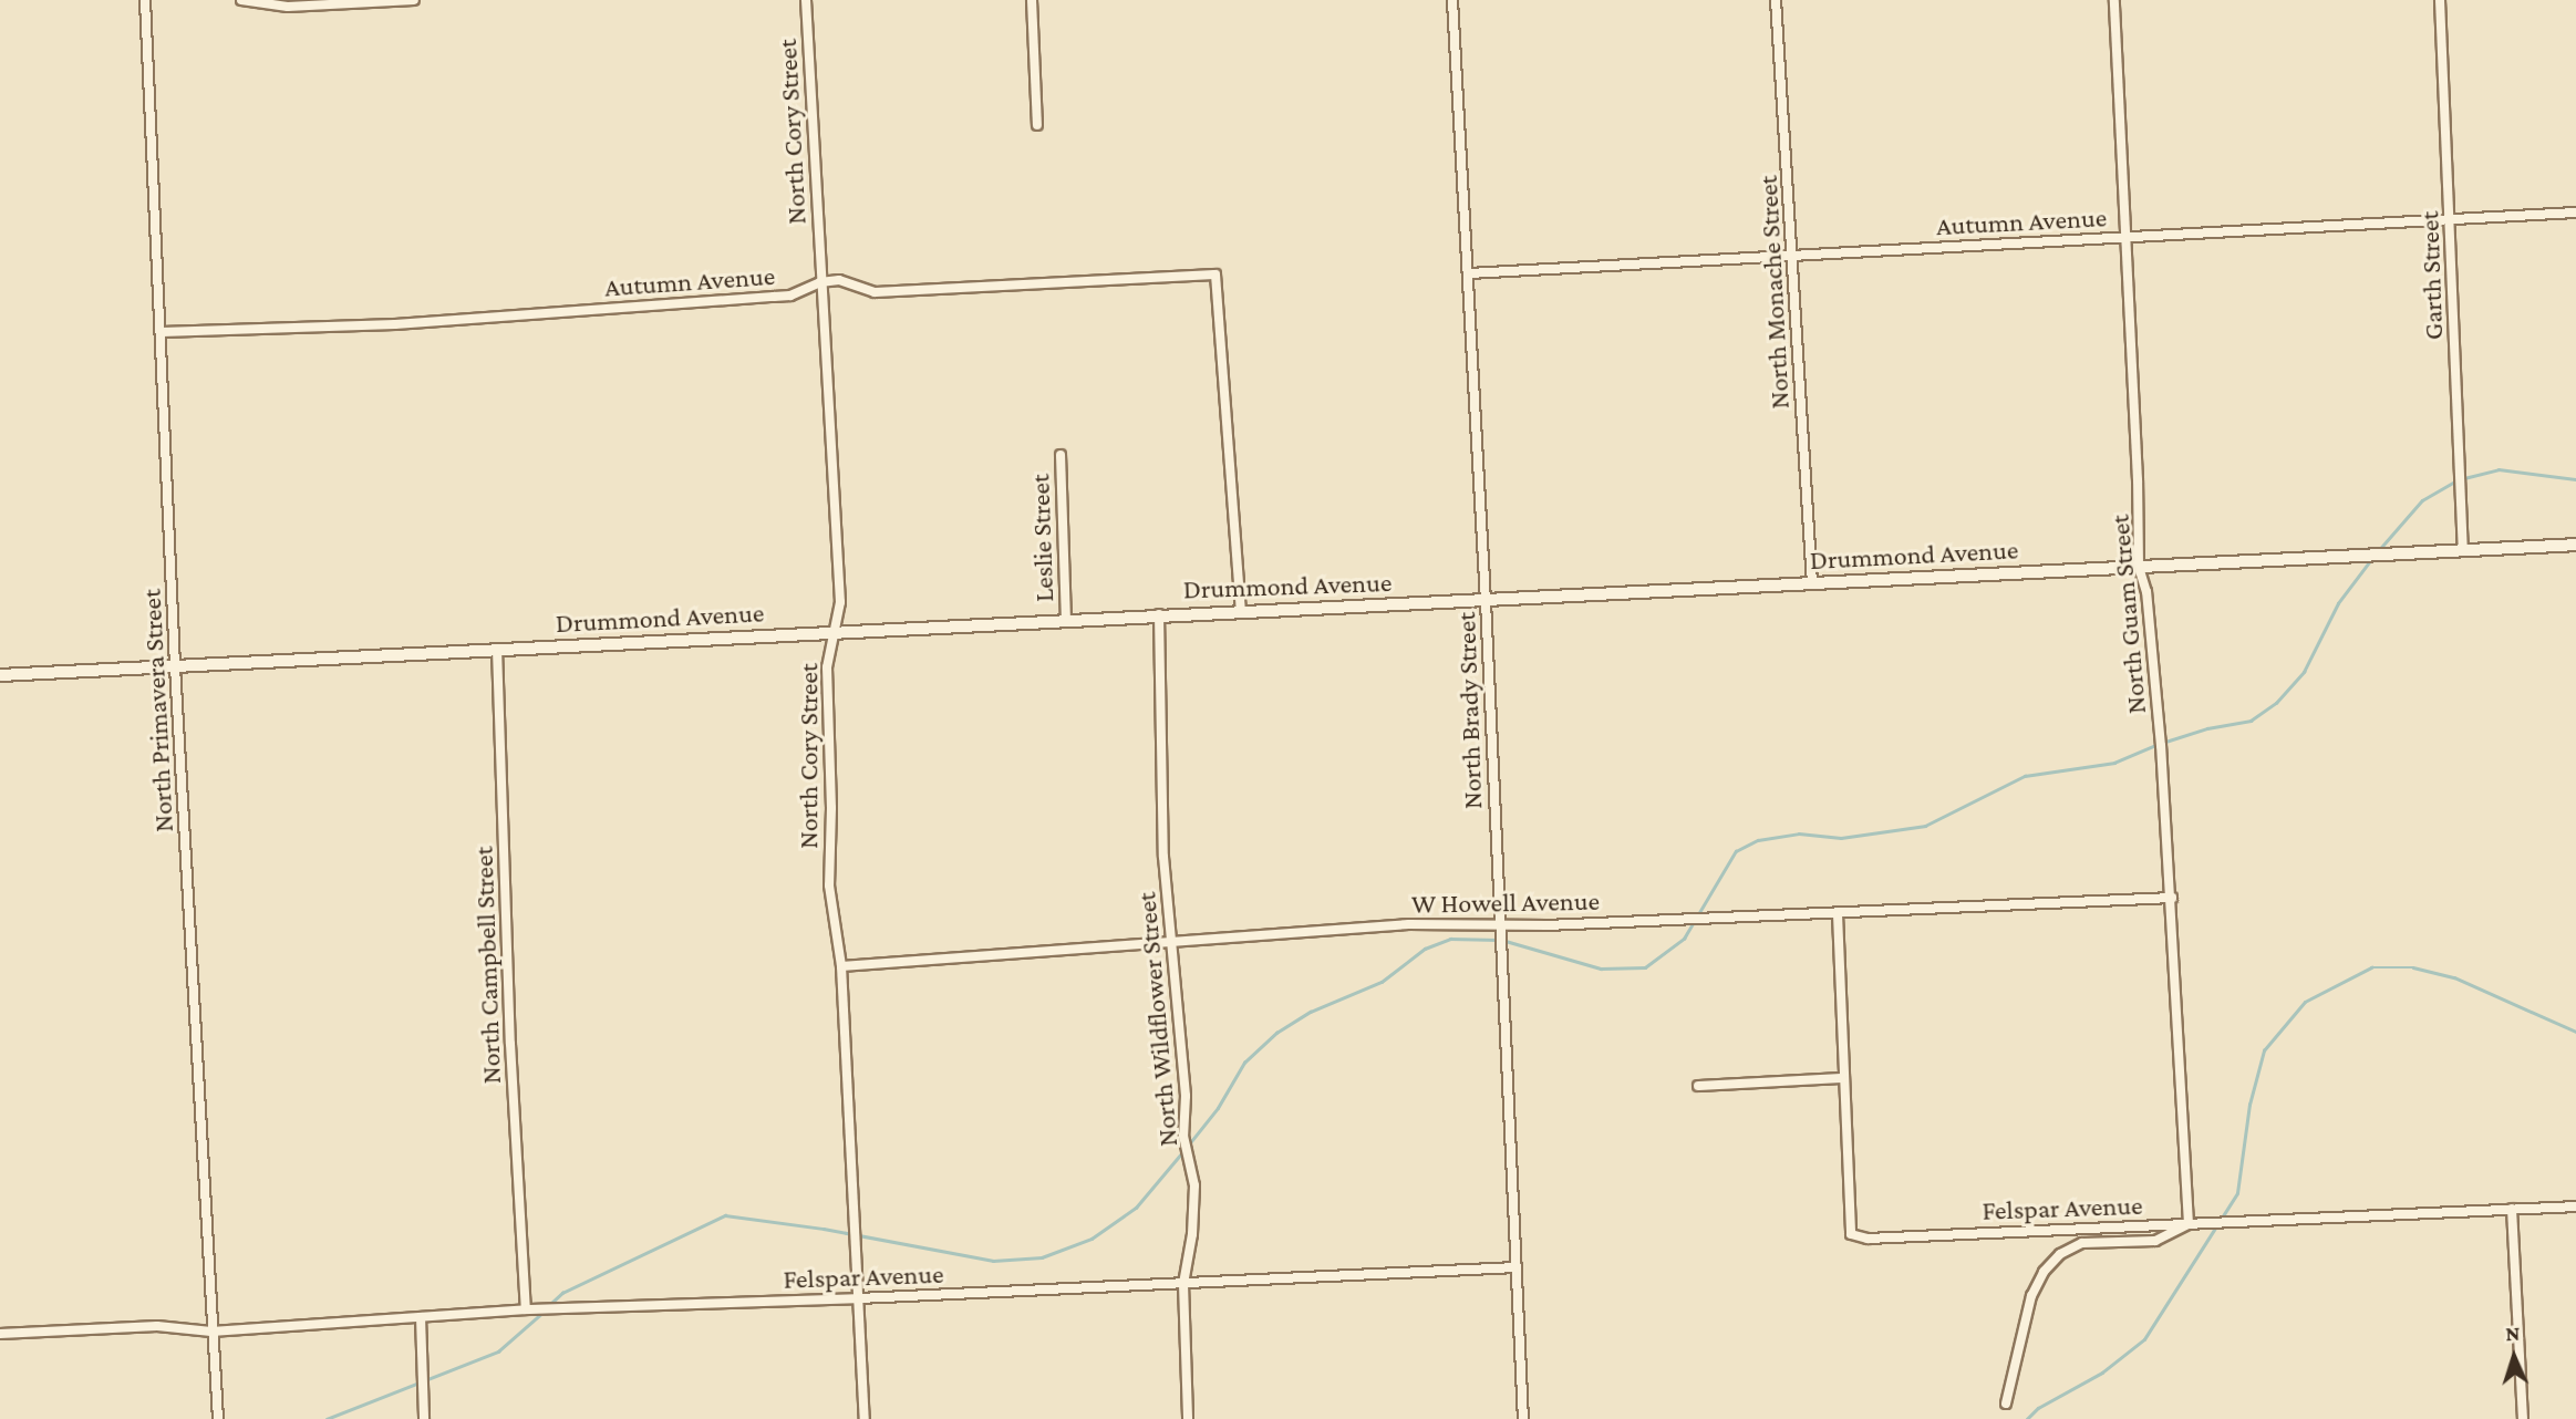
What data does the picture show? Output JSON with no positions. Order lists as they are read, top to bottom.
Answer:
{
  "streets": {
    "street": [
      "North Cory Street",
      "Autumn Avenue",
      "Garth Street",
      "North Monache Street",
      "Leslie Street",
      "Drummond Avenue",
      "North Guam Street",
      "North Primavera Street",
      "North Brady Street",
      "W Howell Avenue",
      "North Campbell Street",
      "North Wildflower Street",
      "Felspar Avenue"
    ]
  },
  "crossings": [
    ["North Cory Street", "Autumn Avenue"],
    ["North Cory Street", "Drummond Avenue"],
    ["North Cory Street", "W Howell Avenue"],
    ["North Cory Street", "Felspar Avenue"],
    ["Autumn Avenue", "Garth Street"],
    ["Autumn Avenue", "North Monache Street"],
    ["Autumn Avenue", "Drummond Avenue"],
    ["Autumn Avenue", "North Guam Street"],
    ["Autumn Avenue", "North Primavera Street"],
    ["Autumn Avenue", "North Brady Street"],
    ["Garth Street", "Drummond Avenue"],
    ["North Monache Street", "Drummond Avenue"],
    ["Leslie Street", "Drummond Avenue"],
    ["Drummond Avenue", "North Guam Street"],
    ["Drummond Avenue", "North Primavera Street"],
    ["Drummond Avenue", "North Brady Street"],
    ["Drummond Avenue", "North Campbell Street"],
    ["Drummond Avenue", "North Wildflower Street"],
    ["North Guam Street", "W Howell Avenue"],
    ["North Guam Street", "Felspar Avenue"],
    ["North Primavera Street", "Felspar Avenue"],
    ["North Brady Street", "W Howell Avenue"],
    ["North Brady Street", "Felspar Avenue"],
    ["W Howell Avenue", "North Wildflower Street"],
    ["North Campbell Street", "Felspar Avenue"],
    ["North Wildflower Street", "Felspar Avenue"]
  ],
  "north": "top"
}
